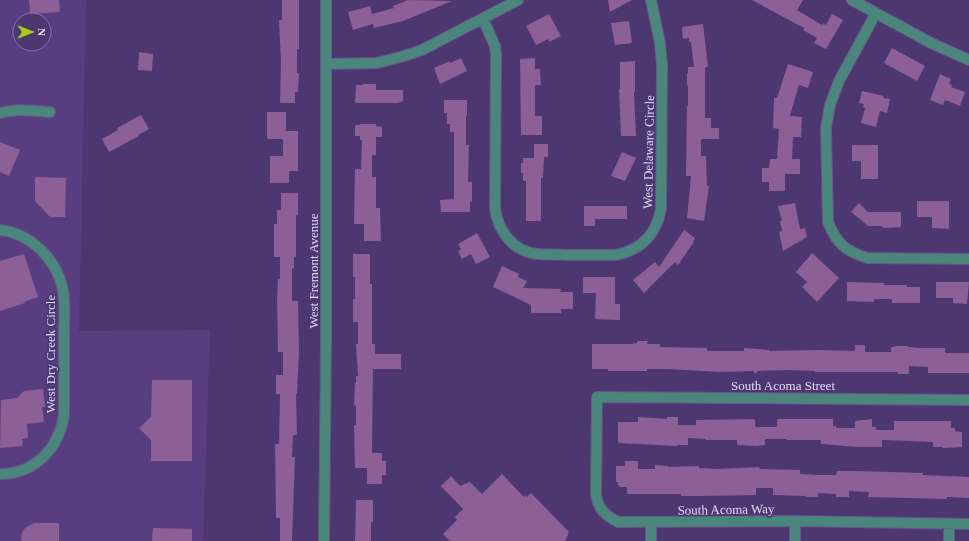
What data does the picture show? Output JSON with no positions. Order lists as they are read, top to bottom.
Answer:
{
  "streets": {
    "street": [
      "West Delaware Circle",
      "West Fremont Avenue",
      "West Dry Creek Circle",
      "South Acoma Street",
      "South Acoma Way"
    ]
  },
  "crossings": [
    ["South Acoma Street", "South Acoma Way"]
  ],
  "north": "right"
}
